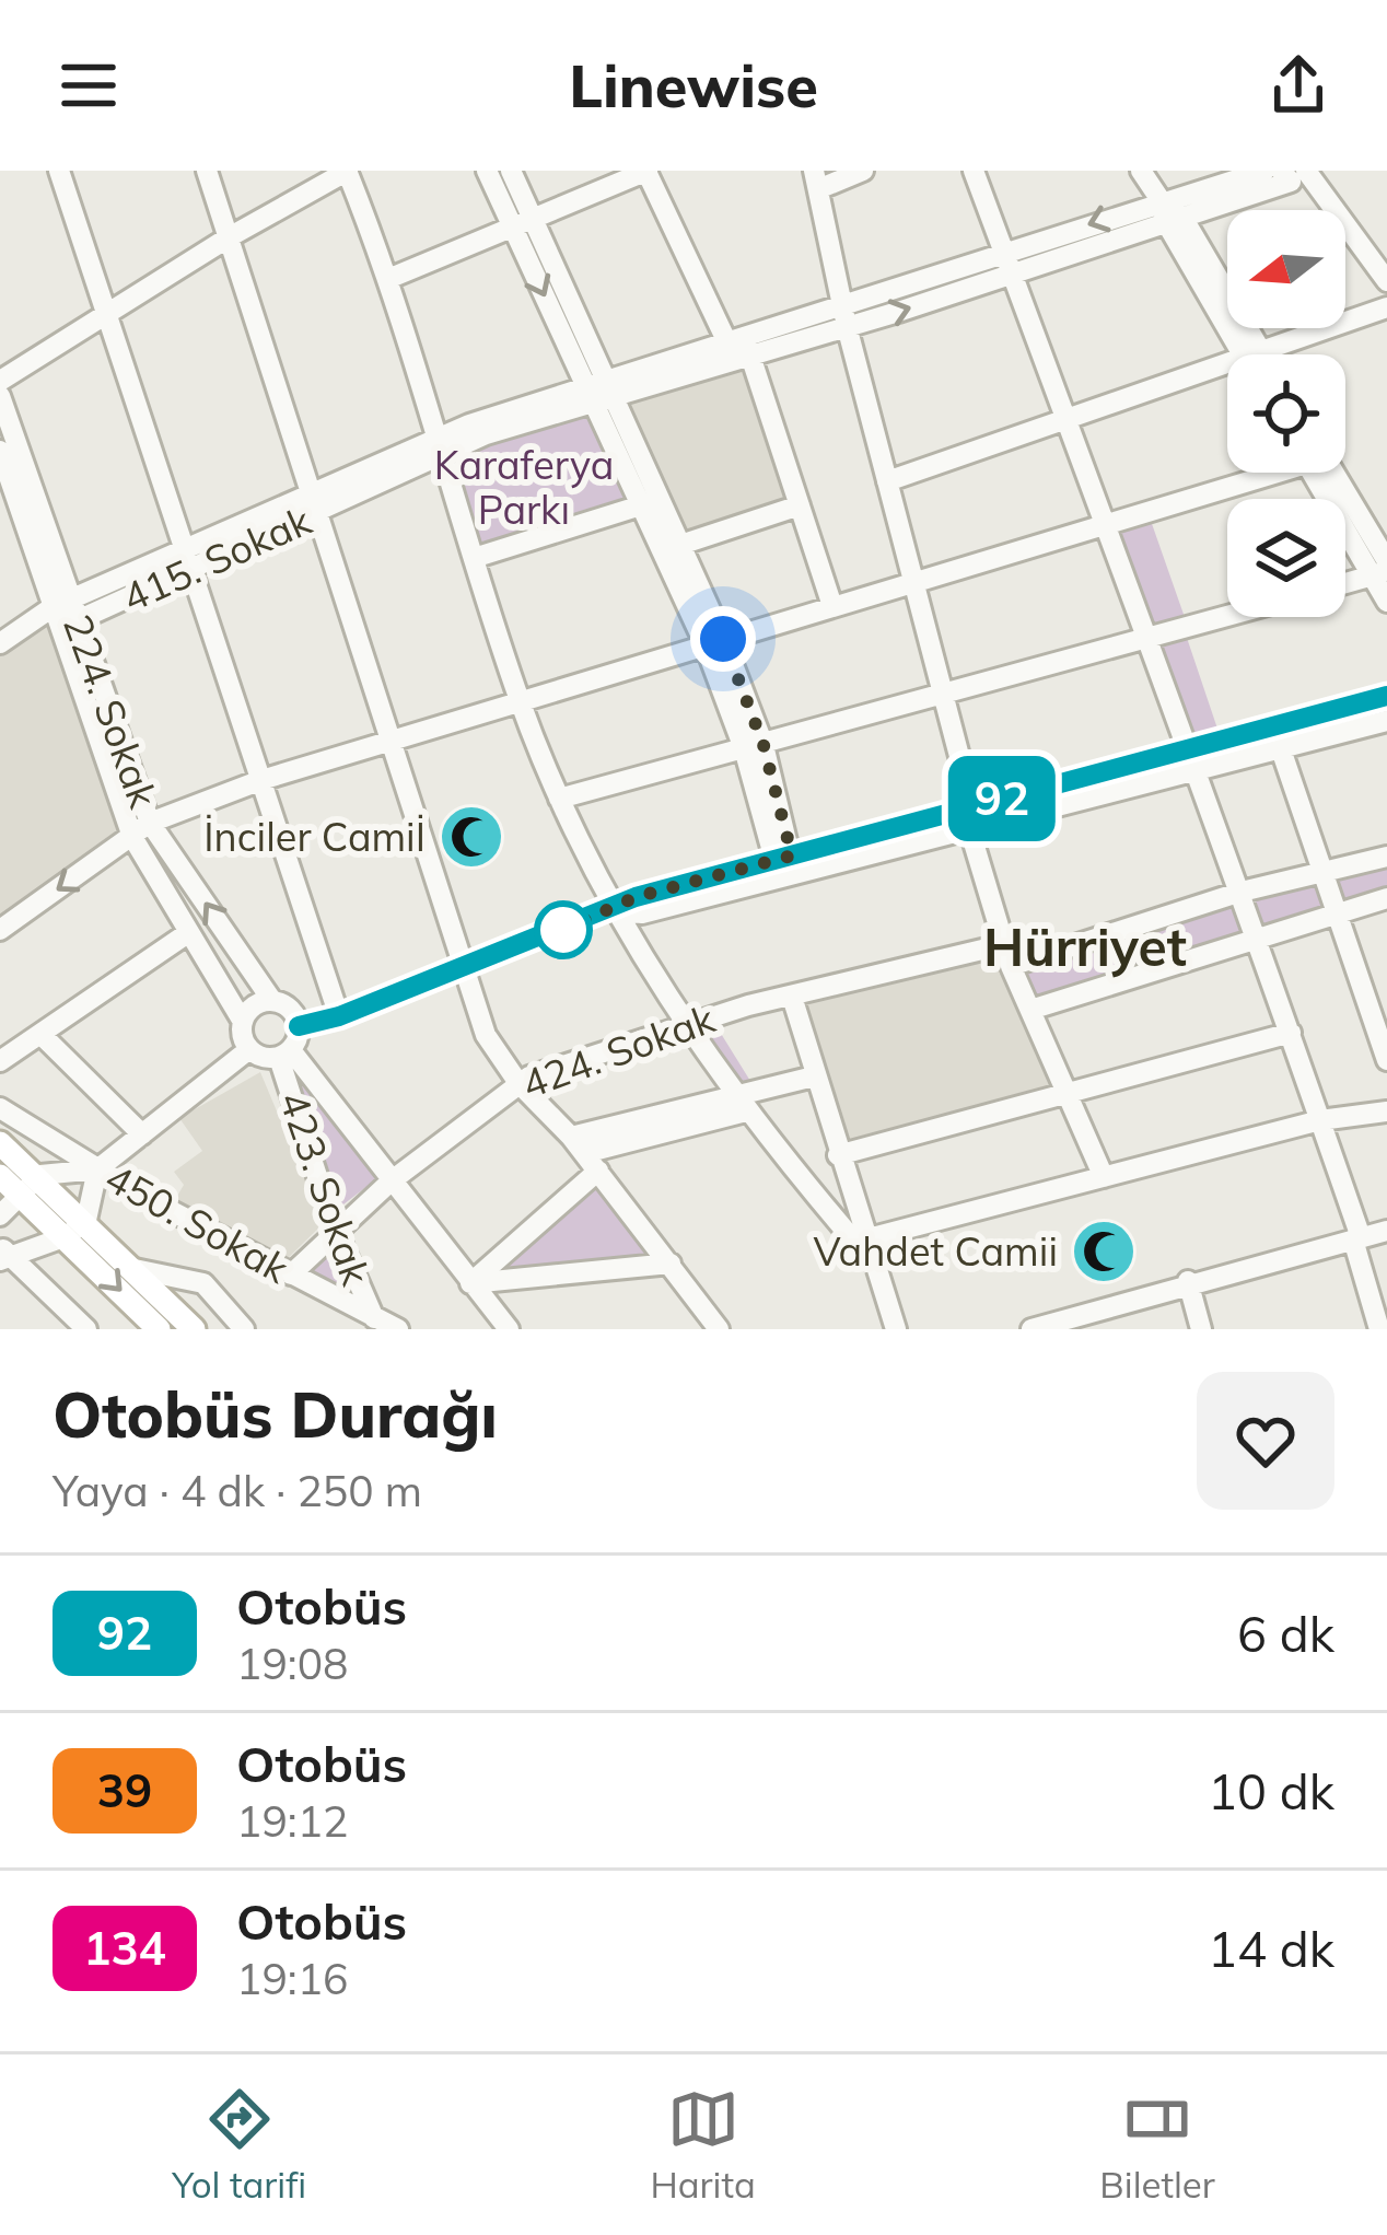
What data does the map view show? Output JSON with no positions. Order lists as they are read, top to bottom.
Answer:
{
  "streets": {
    "street": [
      "415. Sokak",
      "224. Sokak",
      "424. Sokak",
      "423. Sokak",
      "450. Sokak"
    ]
  },
  "crossings": [
    ["415. Sokak", "224. Sokak"],
    ["224. Sokak", "423. Sokak"],
    ["424. Sokak", "423. Sokak"],
    ["424. Sokak", "450. Sokak"],
    ["423. Sokak", "450. Sokak"]
  ],
  "districts": ["Hürriyet"],
  "parks": ["Karaferya Parkı"],
  "places": {
    "mosque": ["İnciler Camiİ", "Vahdet Camii"]
  },
  "lines": ["bus line 92"],
  "north": "left",
  "page": {
    "header": "Linewise",
    "on_map": "92",
    "heading": ["Otobüs Durağı", "Yaya · 4 dk · 250 m"],
    "list": [
      {
        "mark": "92",
        "name": "Otobüs",
        "note": "19:08",
        "value": "6 dk"
      },
      {
        "mark": "39",
        "name": "Otobüs",
        "note": "19:12",
        "value": "10 dk"
      },
      {
        "mark": "134",
        "name": "Otobüs",
        "note": "19:16",
        "value": "14 dk"
      }
    ],
    "tabs": ["Yol tarifi", "Harita", "Biletler"]
  }
}
